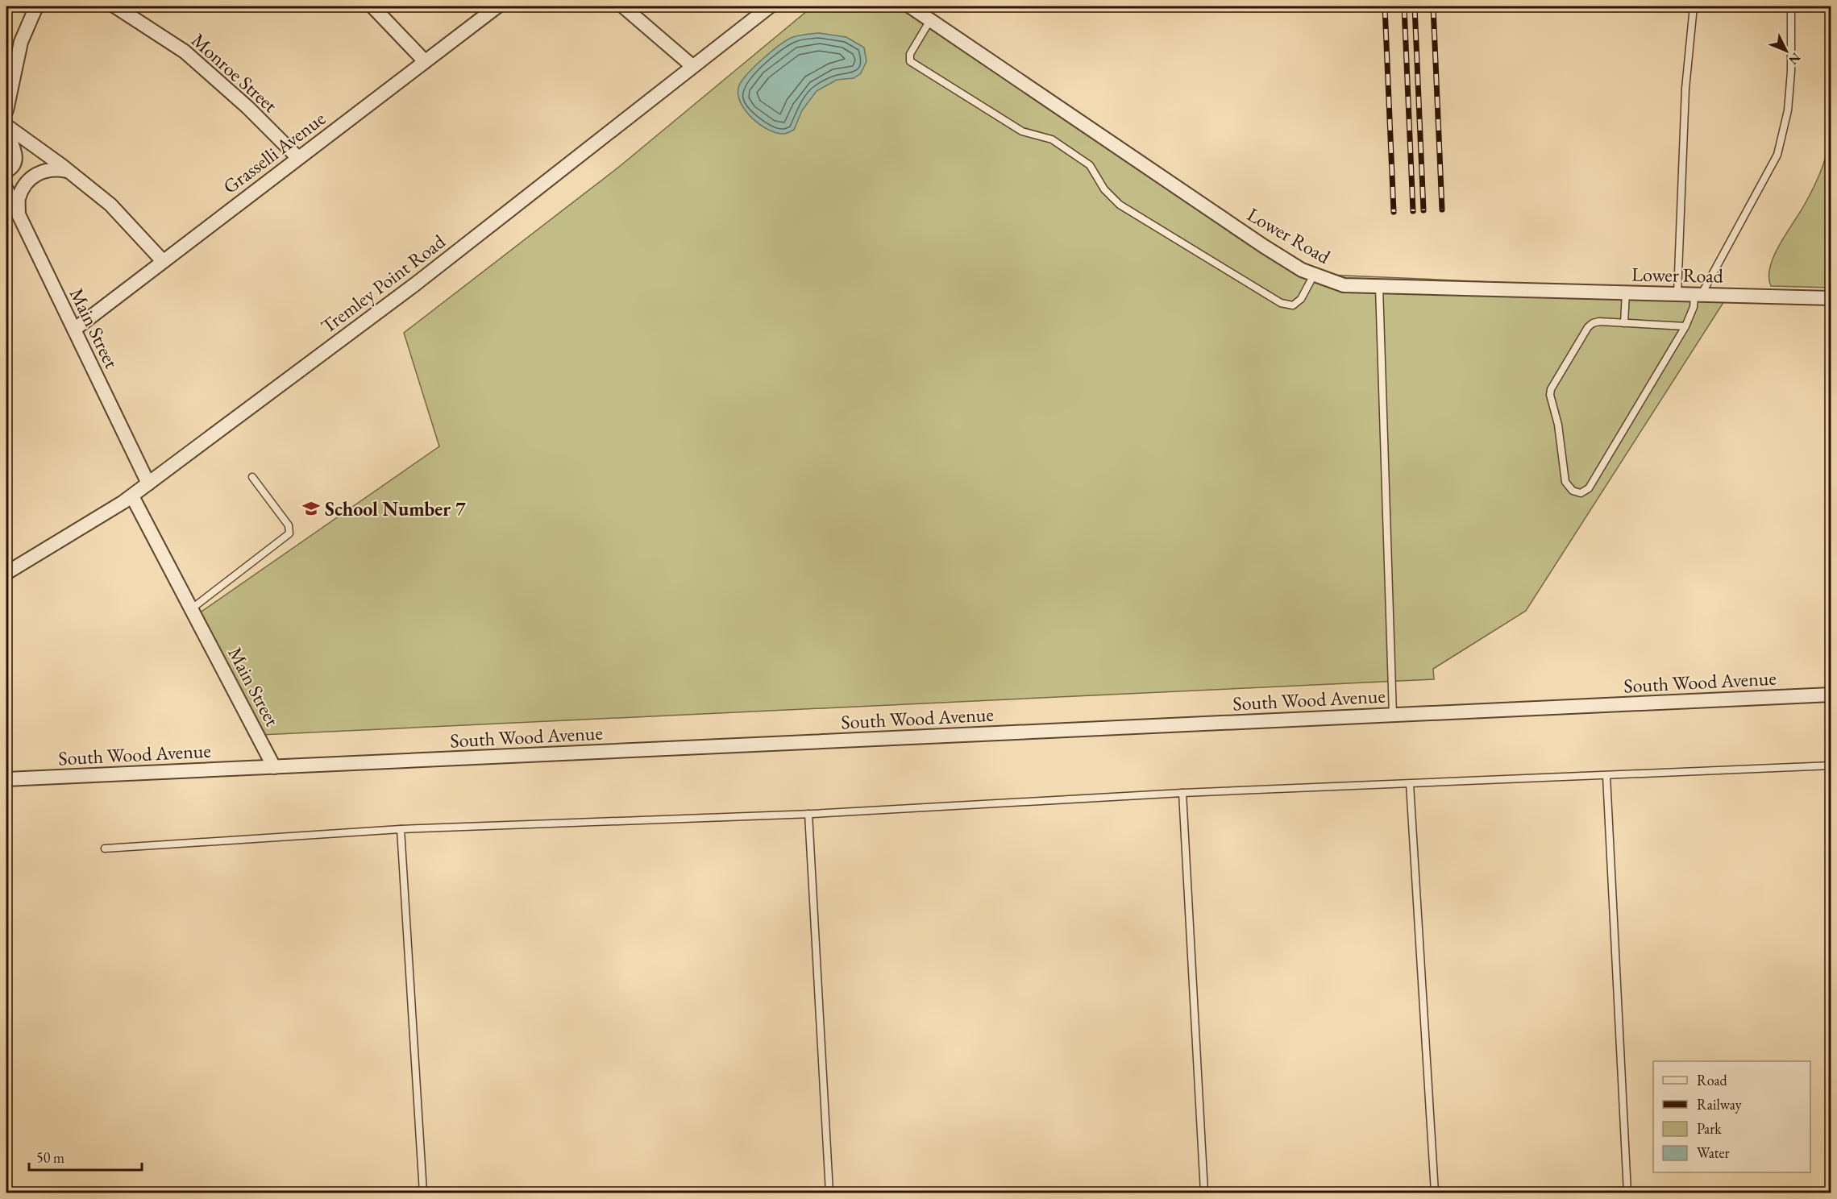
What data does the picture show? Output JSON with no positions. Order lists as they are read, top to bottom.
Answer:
{
  "streets": {
    "street": [
      "Monroe Street",
      "Grasselli Avenue",
      "Lower Road",
      "Tremley Point Road",
      "Main Street",
      "South Wood Avenue"
    ]
  },
  "crossings": [
    ["Monroe Street", "Grasselli Avenue"],
    ["Grasselli Avenue", "Main Street"],
    ["Tremley Point Road", "Main Street"],
    ["Main Street", "South Wood Avenue"]
  ],
  "places": {
    "school or university": ["School Number 7"]
  },
  "legend": [
    "Road",
    "Railway",
    "Park",
    "Water"
  ],
  "scale_bar": "50 m",
  "north": "bottom right"
}
